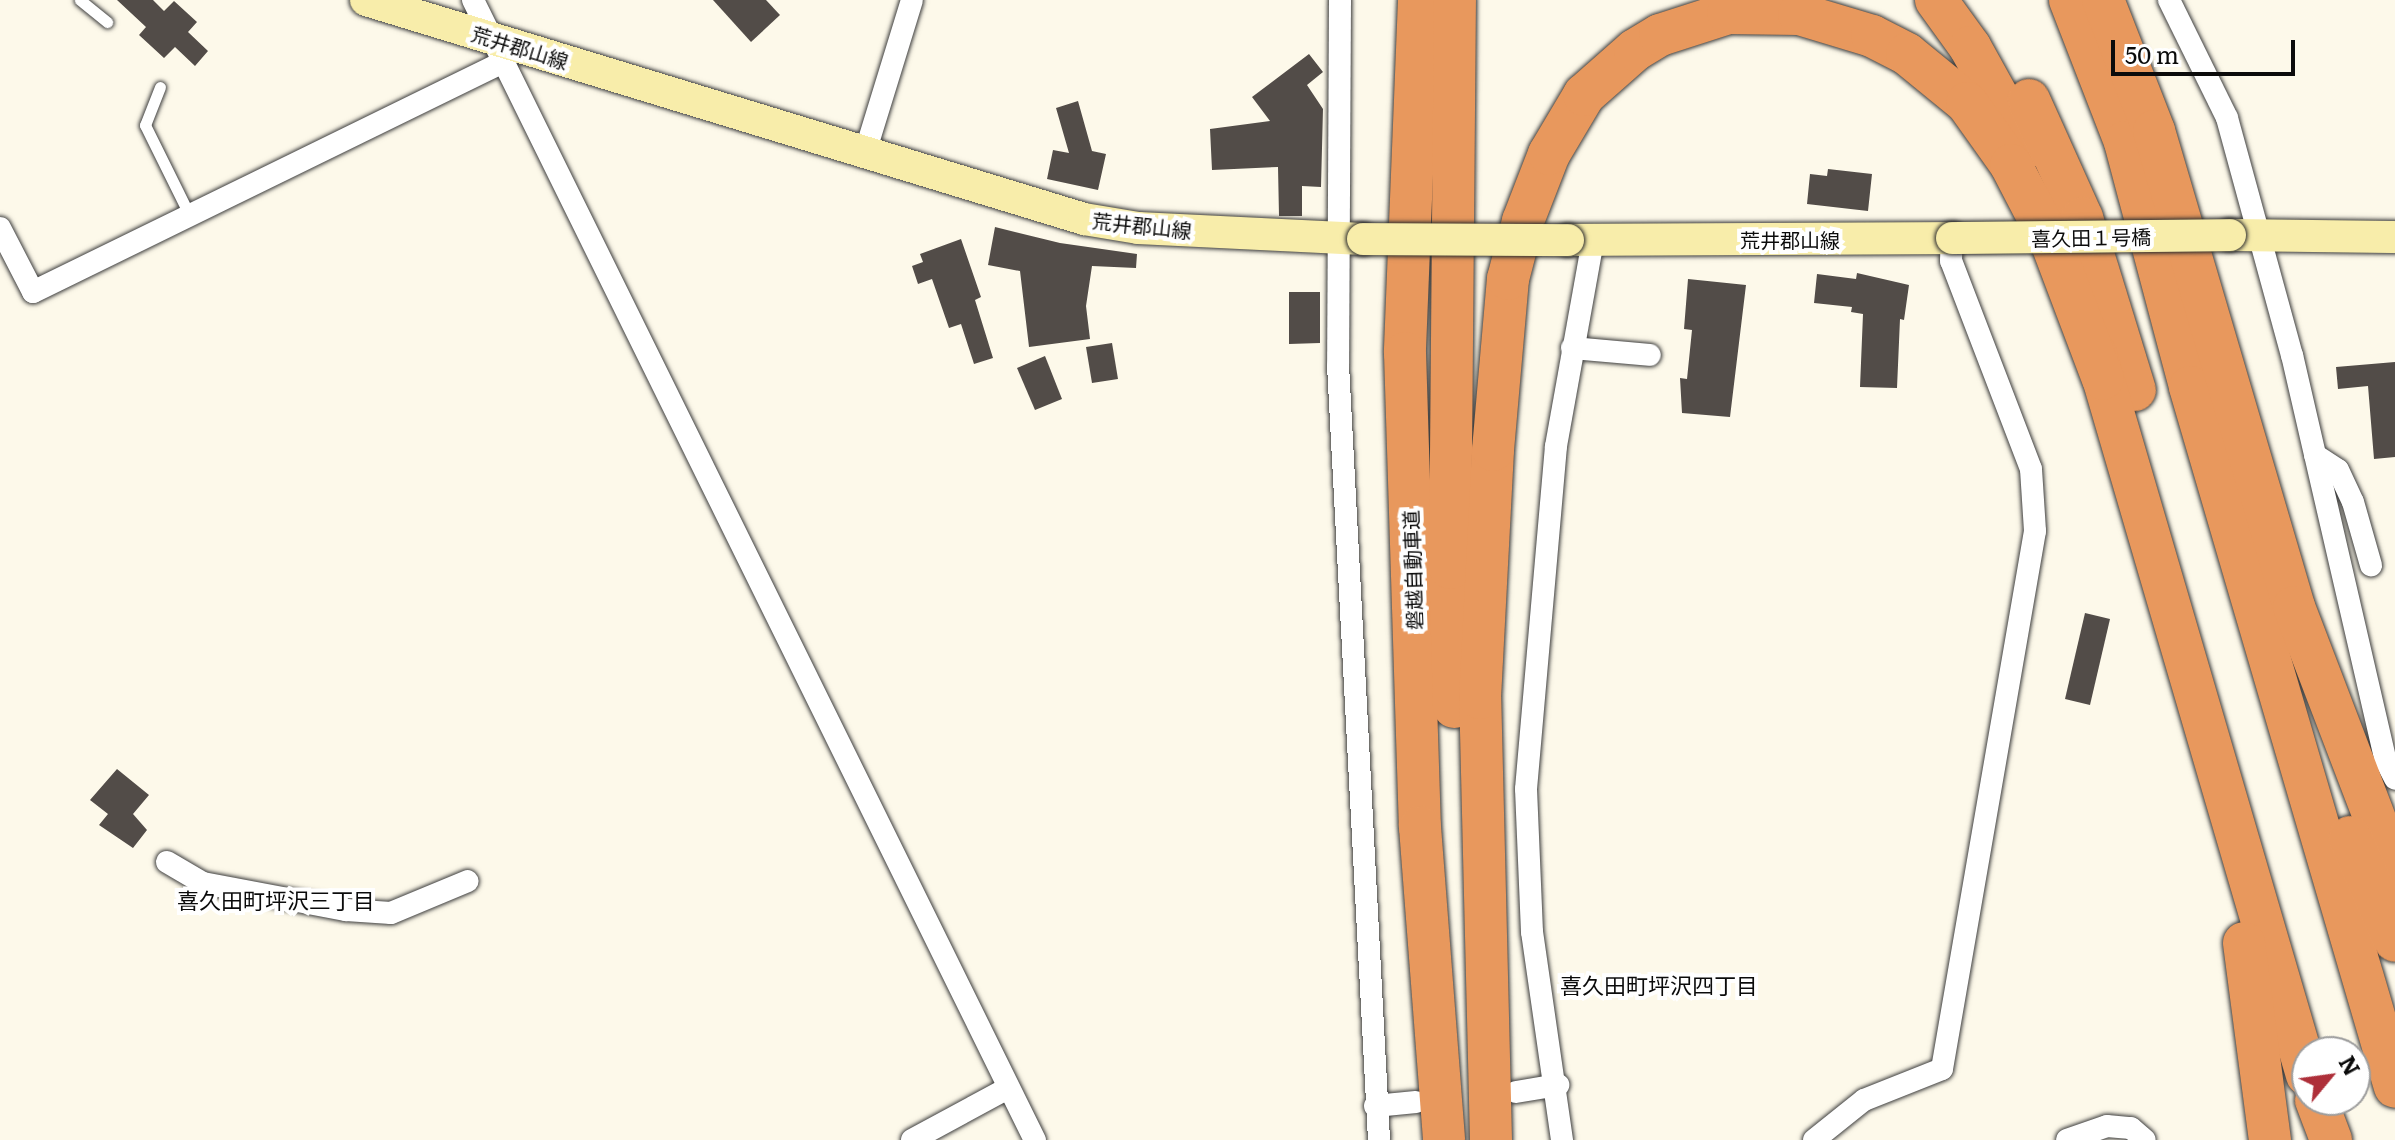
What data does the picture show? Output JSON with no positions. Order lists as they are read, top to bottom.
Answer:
{
  "streets": {
    "highway": ["磐越自動車道"],
    "main road": ["荒井郡山線", "喜久田１号橋"]
  },
  "crossings": [
    ["荒井郡山線", "喜久田１号橋"]
  ],
  "districts": ["喜久田町坪沢三丁目", "喜久田町坪沢四丁目"],
  "scale_bar": "50 m",
  "north": "top right"
}
